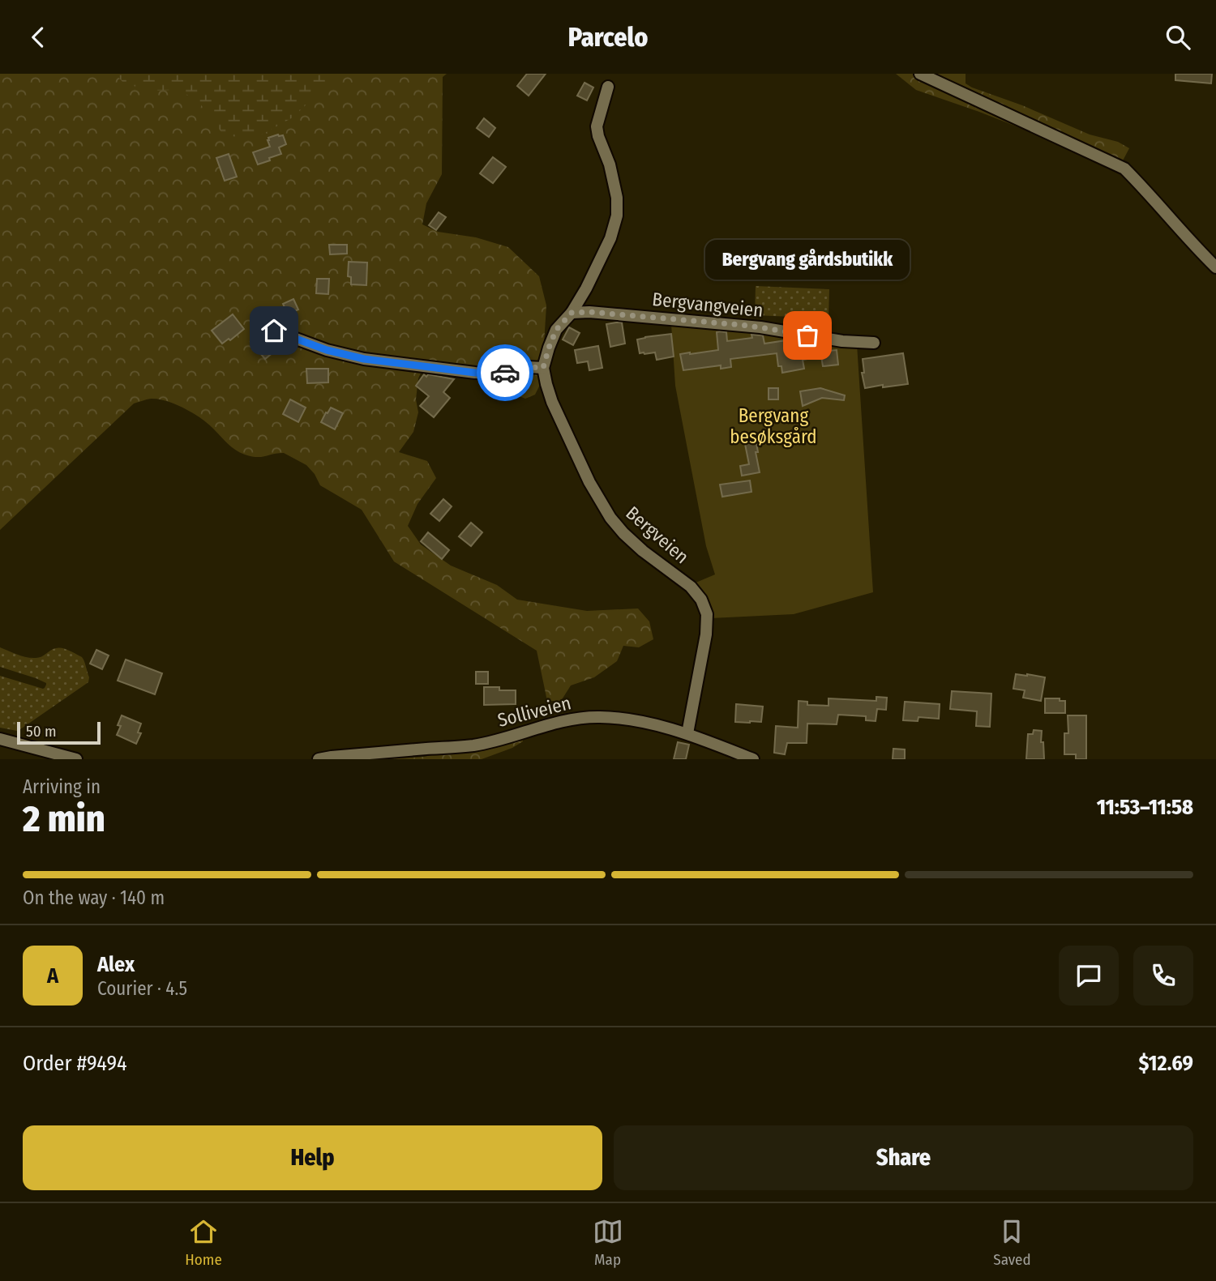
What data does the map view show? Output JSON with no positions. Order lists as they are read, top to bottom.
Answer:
{
  "streets": {
    "street": ["Bergvangveien", "Bergveien", "Solliveien"]
  },
  "crossings": [
    ["Bergveien", "Solliveien"]
  ],
  "parks": ["Bergvang besøksgård"],
  "places": ["Bergvang gårdsbutikk"],
  "scale_bar": "50 m",
  "page": {
    "header": "Parcelo",
    "bubble": "Bergvang gårdsbutikk",
    "scale": "50 m",
    "heading": ["2 min", "Arriving in", "11:53–11:58"],
    "panel": [
      "Alex",
      "Courier · 4.5",
      "Order #9494",
      "$12.69"
    ],
    "bar": "On the way · 140 m",
    "round": "A",
    "buttons": ["Help", "Share"],
    "tabs": ["Home", "Map", "Saved"]
  }
}
